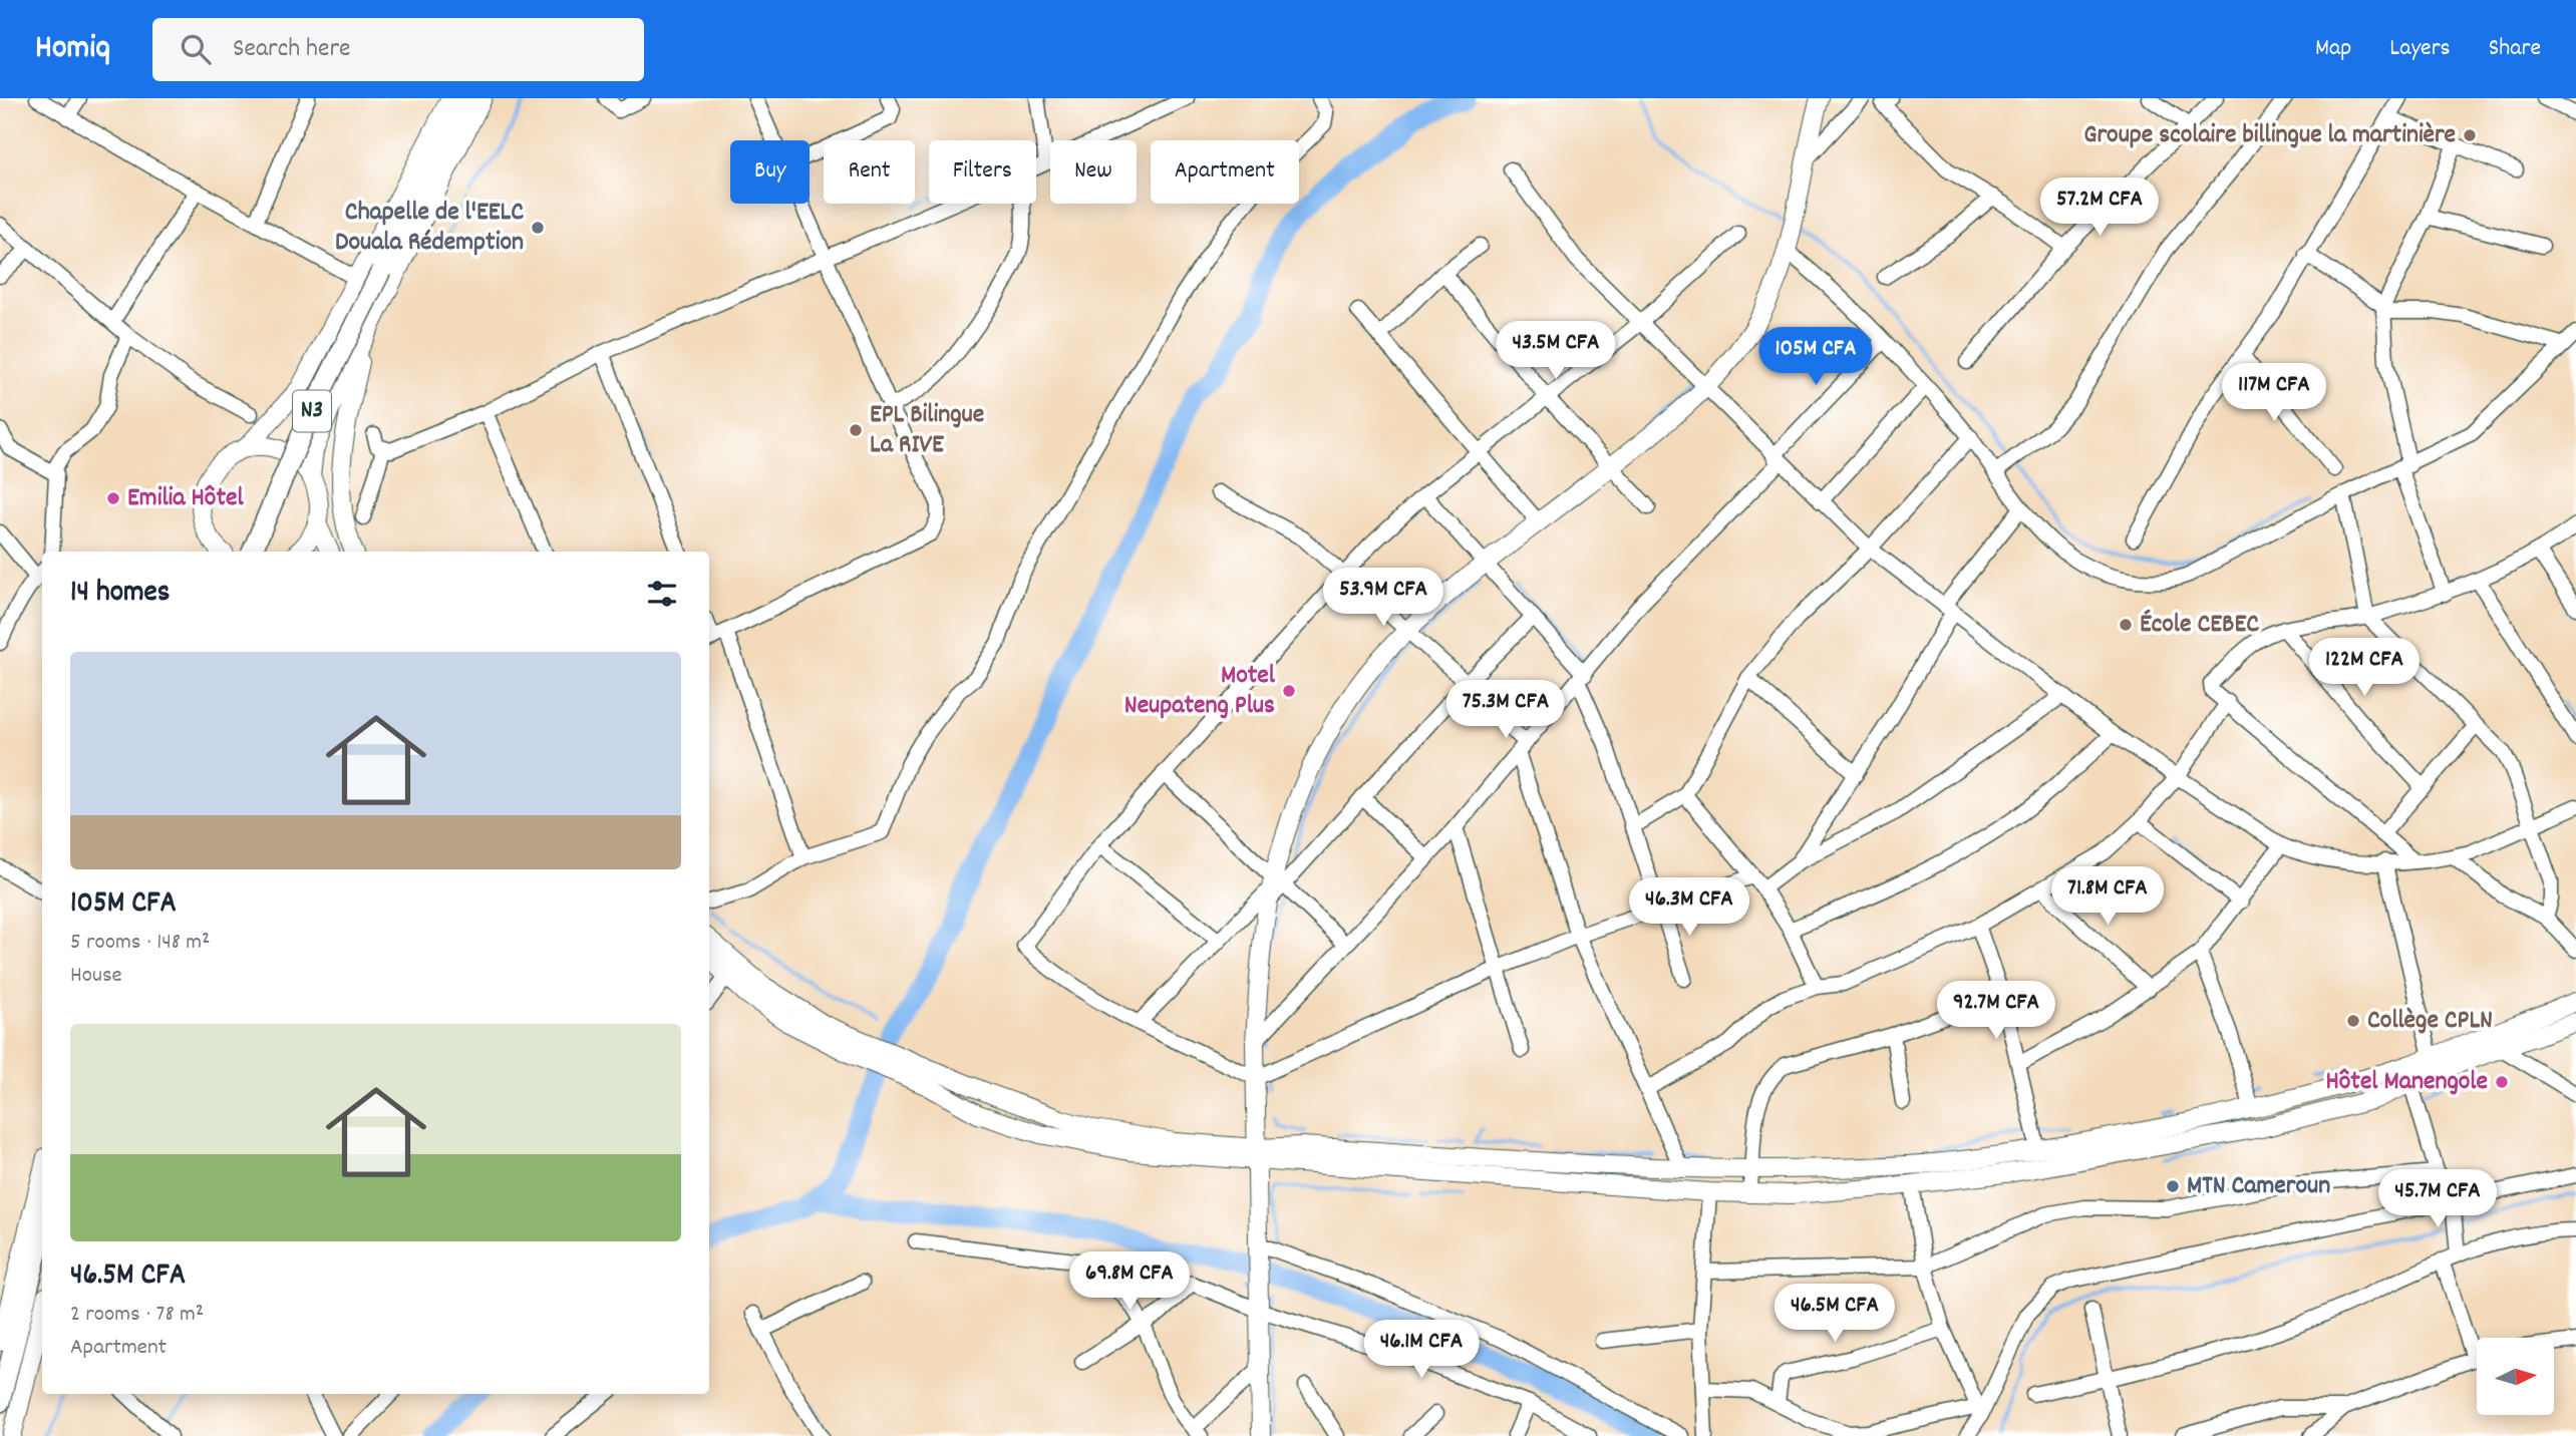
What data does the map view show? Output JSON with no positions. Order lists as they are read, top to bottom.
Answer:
{
  "streets": {
    "highway": ["N3"]
  },
  "places": [
    "Groupe scolaire billingue la martinière",
    "Chapelle de l'EELC Douala Rédemption",
    "EPL Bilingue La RIVE",
    "Emilia Hôtel",
    "École CEBEC",
    "Motel Neupateng Plus",
    "Collège CPLN",
    "Hôtel Manengole",
    "MTN Cameroun"
  ],
  "north": "right",
  "page": {
    "header": "Homiq",
    "search": "Search here",
    "nav": ["Map", "Layers", "Share"],
    "chip": [
      "Buy",
      "Rent",
      "Filters",
      "New",
      "Apartment"
    ],
    "price": [
      "57.2M CFA",
      "43.5M CFA",
      "105M CFA",
      "117M CFA",
      "53.9M CFA",
      "122M CFA",
      "75.3M CFA",
      "71.8M CFA",
      "46.3M CFA",
      "92.7M CFA",
      "45.7M CFA",
      "69.8M CFA",
      "46.5M CFA",
      "46.1M CFA"
    ],
    "heading": "14 homes",
    "list": [
      {
        "name": "105M CFA",
        "note": "5 rooms · 148 m² · House"
      },
      {
        "name": "46.5M CFA",
        "note": "2 rooms · 78 m² · Apartment"
      }
    ]
  }
}
